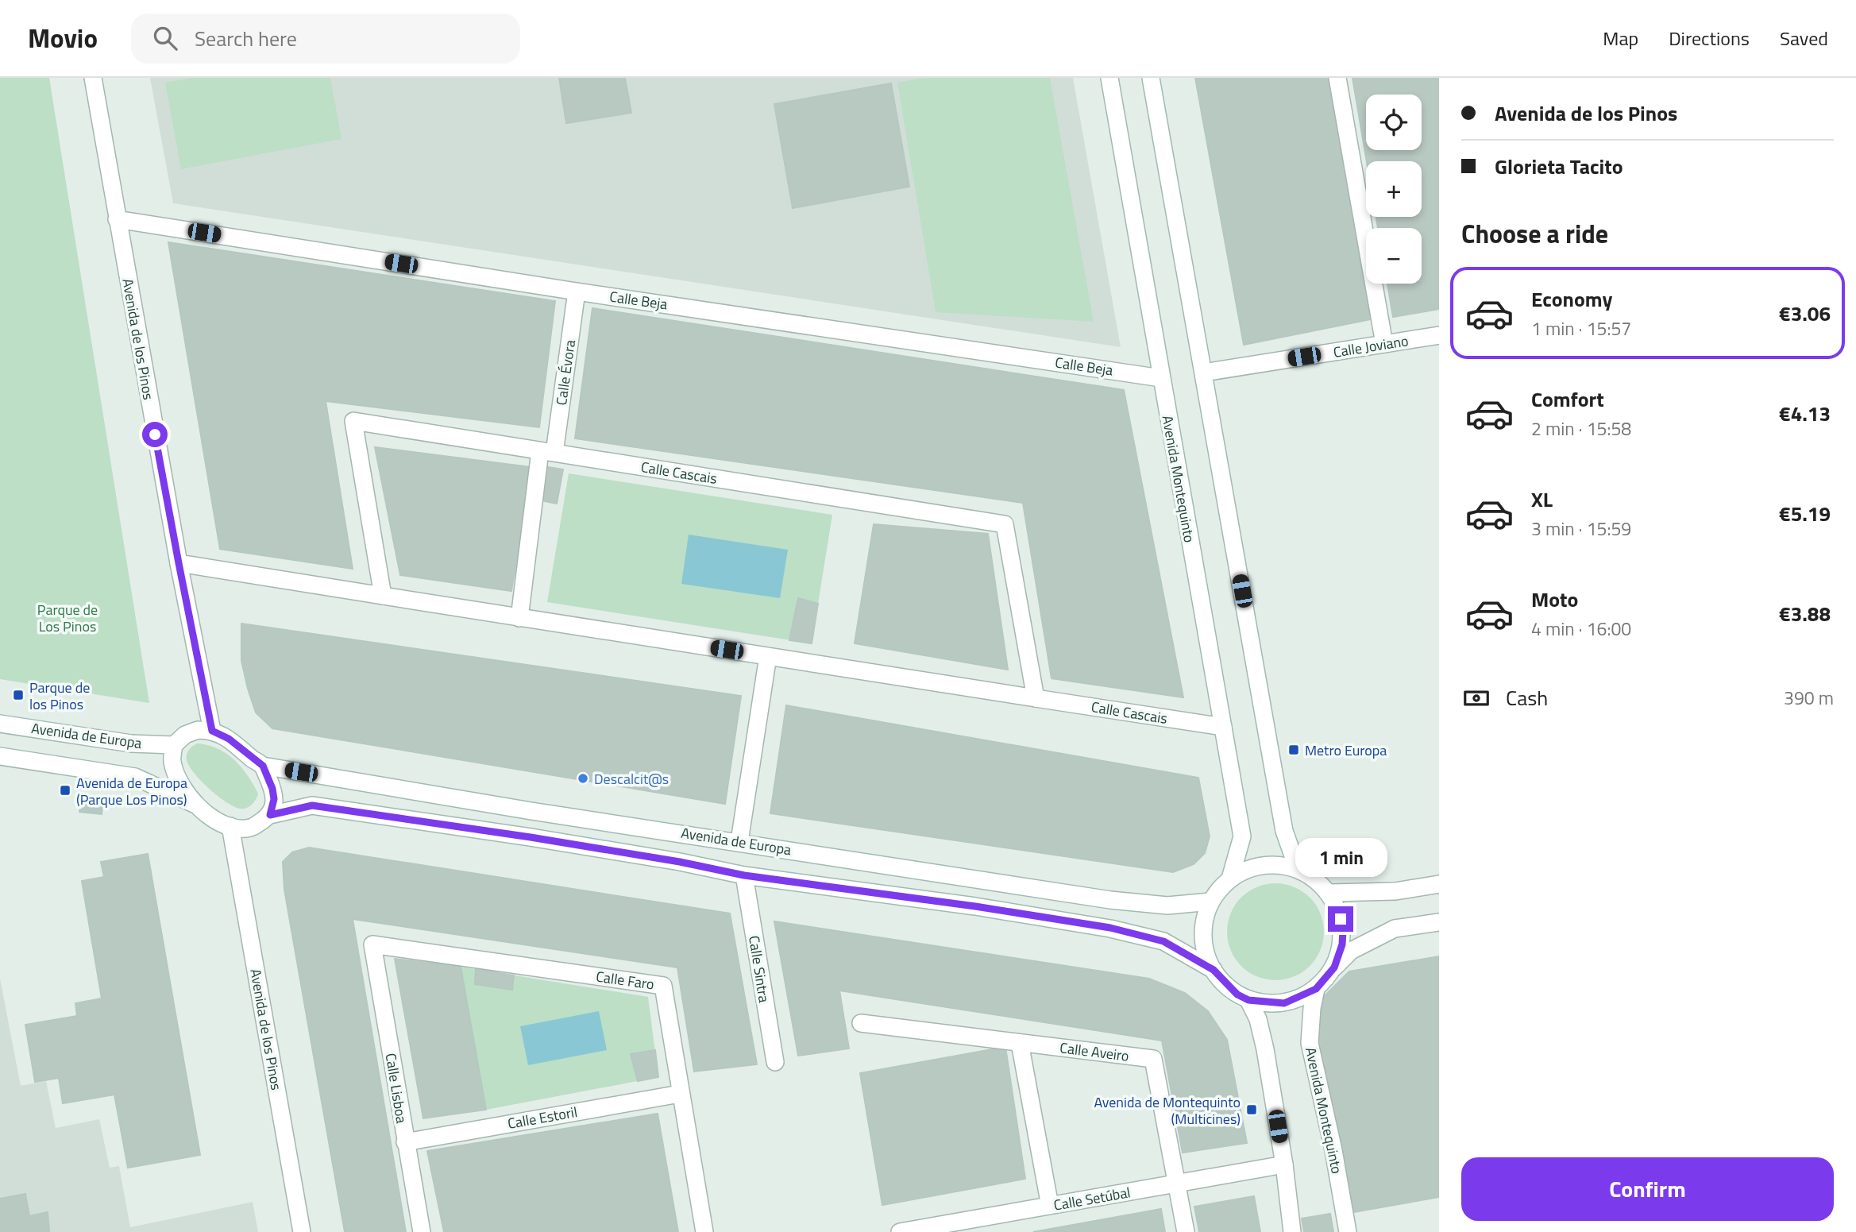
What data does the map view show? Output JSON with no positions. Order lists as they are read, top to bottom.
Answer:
{
  "streets": {
    "street": [
      "Calle Beja",
      "Avenida de los Pinos",
      "Calle Joviano",
      "Calle Évora",
      "Calle Cascais",
      "Avenida Montequinto",
      "Avenida de Europa",
      "Calle Sintra",
      "Calle Faro",
      "Calle Aveiro",
      "Calle Lisboa",
      "Calle Estoril",
      "Calle Setúbal"
    ]
  },
  "crossings": [
    ["Calle Beja", "Avenida de los Pinos"],
    ["Calle Beja", "Calle Évora"],
    ["Calle Beja", "Avenida Montequinto"],
    ["Avenida de los Pinos", "Calle Cascais"],
    ["Avenida de los Pinos", "Avenida de Europa"],
    ["Calle Évora", "Calle Cascais"],
    ["Calle Cascais", "Avenida Montequinto"],
    ["Avenida Montequinto", "Avenida de Europa"],
    ["Calle Faro", "Calle Lisboa"],
    ["Calle Faro", "Calle Estoril"],
    ["Calle Aveiro", "Calle Setúbal"],
    ["Calle Lisboa", "Calle Estoril"]
  ],
  "parks": ["Parque de Los Pinos"],
  "places": {
    "transit": [
      "Parque de los Pinos",
      "Metro Europa",
      "Avenida de Europa (Parque Los Pinos)",
      "Avenida de Montequinto (Multicines)"
    ],
    "other": ["Descalcit@s"]
  },
  "page": {
    "header": "Movio",
    "search": "Search here",
    "nav": ["Map", "Directions", "Saved"],
    "banner": ["Avenida de los Pinos", "Glorieta Tacito"],
    "map_buttons": ["+", "−"],
    "heading": "Choose a ride",
    "list": [
      {
        "name": "Economy",
        "note": "1 min · 15:57",
        "value": "€3.06"
      },
      {
        "name": "Comfort",
        "note": "2 min · 15:58",
        "value": "€4.13"
      },
      {
        "name": "XL",
        "note": "3 min · 15:59",
        "value": "€5.19"
      },
      {
        "name": "Moto",
        "note": "4 min · 16:00",
        "value": "€3.88"
      }
    ],
    "pay": ["Cash", "390 m"],
    "bubble": "1 min",
    "buttons": "Confirm"
  }
}
